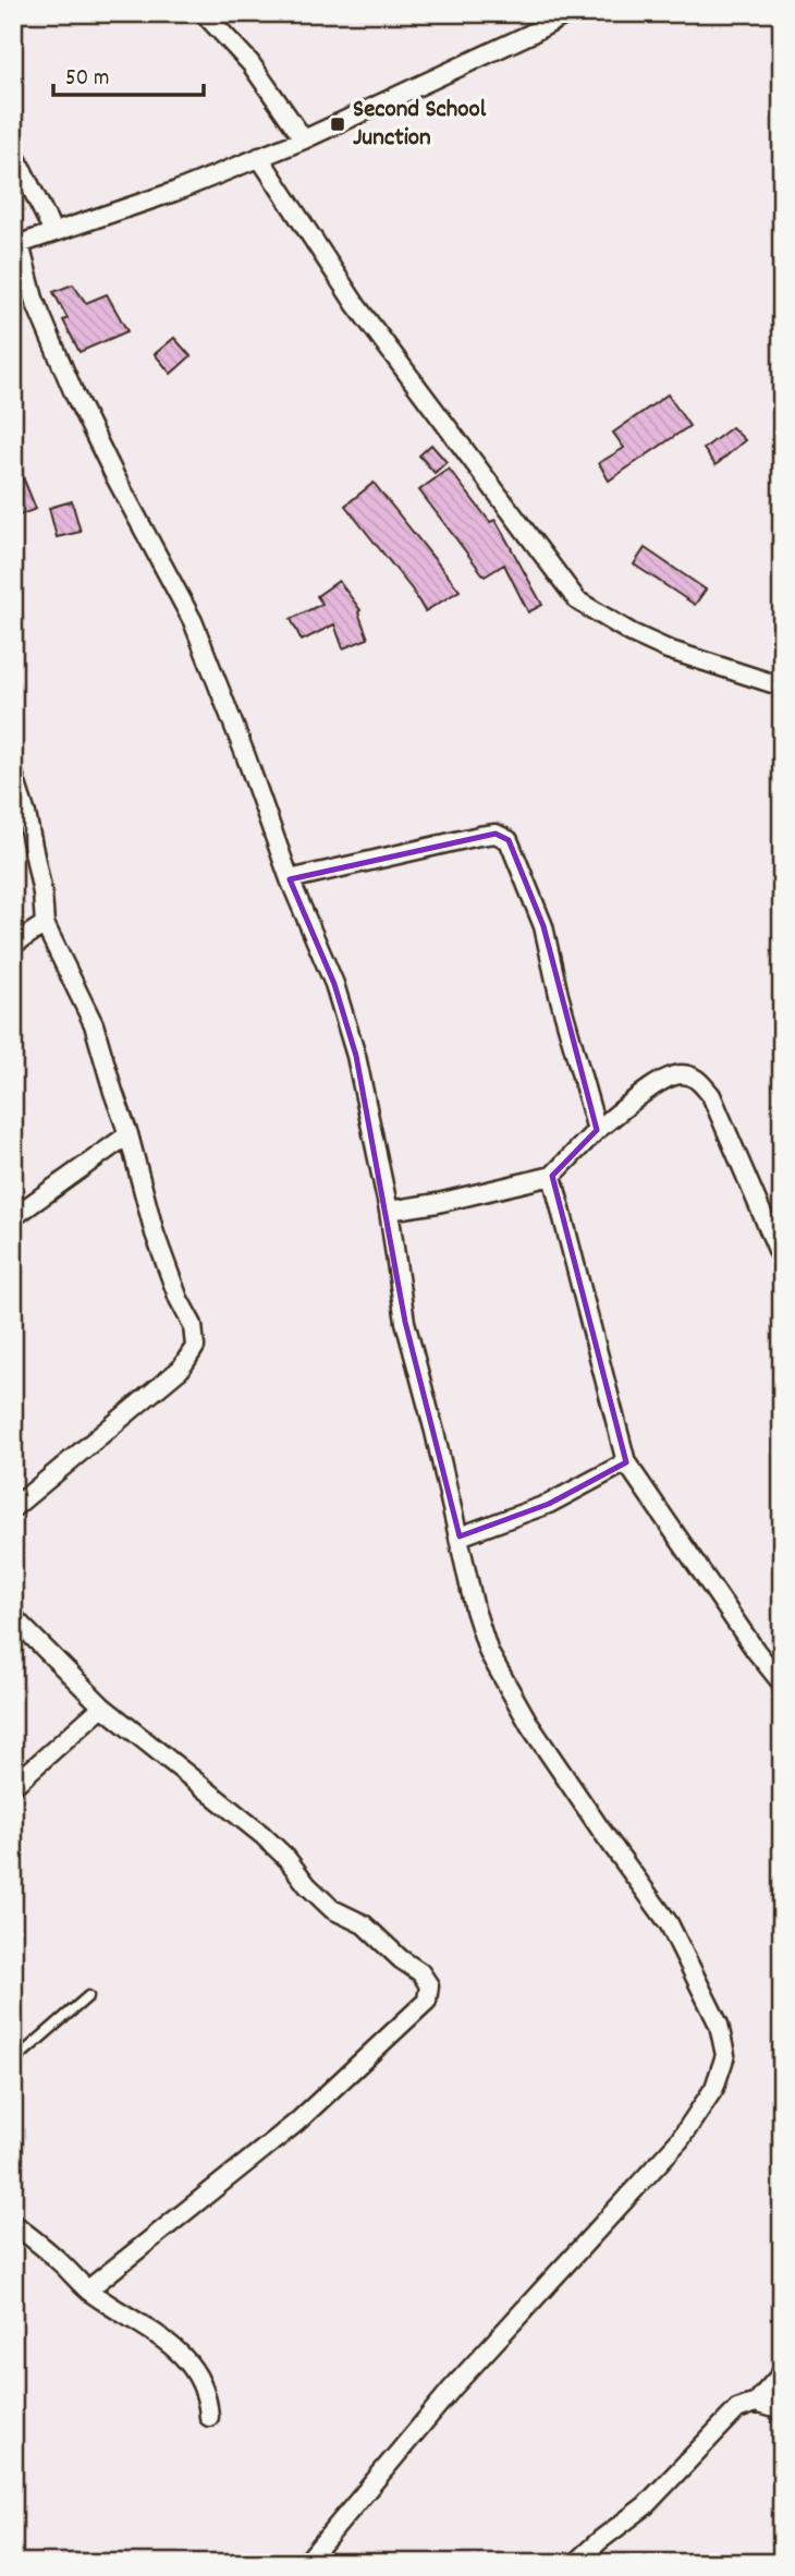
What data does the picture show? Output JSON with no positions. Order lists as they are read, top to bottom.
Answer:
{
  "places": {
    "transit": ["Second School Junction"]
  },
  "scale_bar": "50 m"
}
